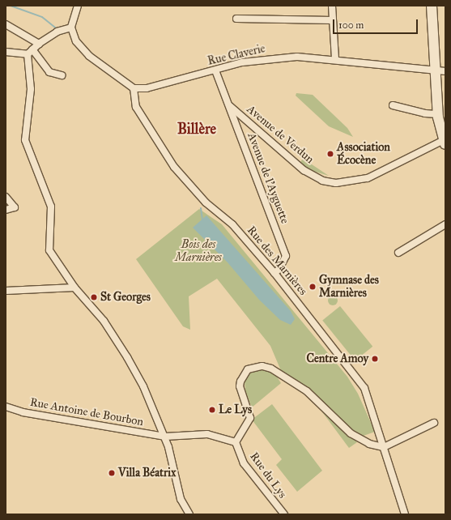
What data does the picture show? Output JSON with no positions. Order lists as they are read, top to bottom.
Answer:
{
  "streets": {
    "street": [
      "Rue Claverie",
      "Avenue de Verdun",
      "Avenue de l'Ayguette",
      "Rue des Marnières",
      "Rue Antoine de Bourbon",
      "Rue du Lys"
    ]
  },
  "crossings": [
    ["Rue Claverie", "Avenue de l'Ayguette"],
    ["Rue Claverie", "Rue des Marnières"],
    ["Avenue de Verdun", "Avenue de l'Ayguette"],
    ["Avenue de l'Ayguette", "Rue des Marnières"]
  ],
  "districts": ["Billère"],
  "parks": ["Bois des Marnières"],
  "places": [
    "Association Écocène",
    "Gymnase des Marnières",
    "St Georges",
    "Centre Amoy",
    "Le Lys",
    "Villa Béatrix"
  ],
  "scale_bar": "100 m"
}
